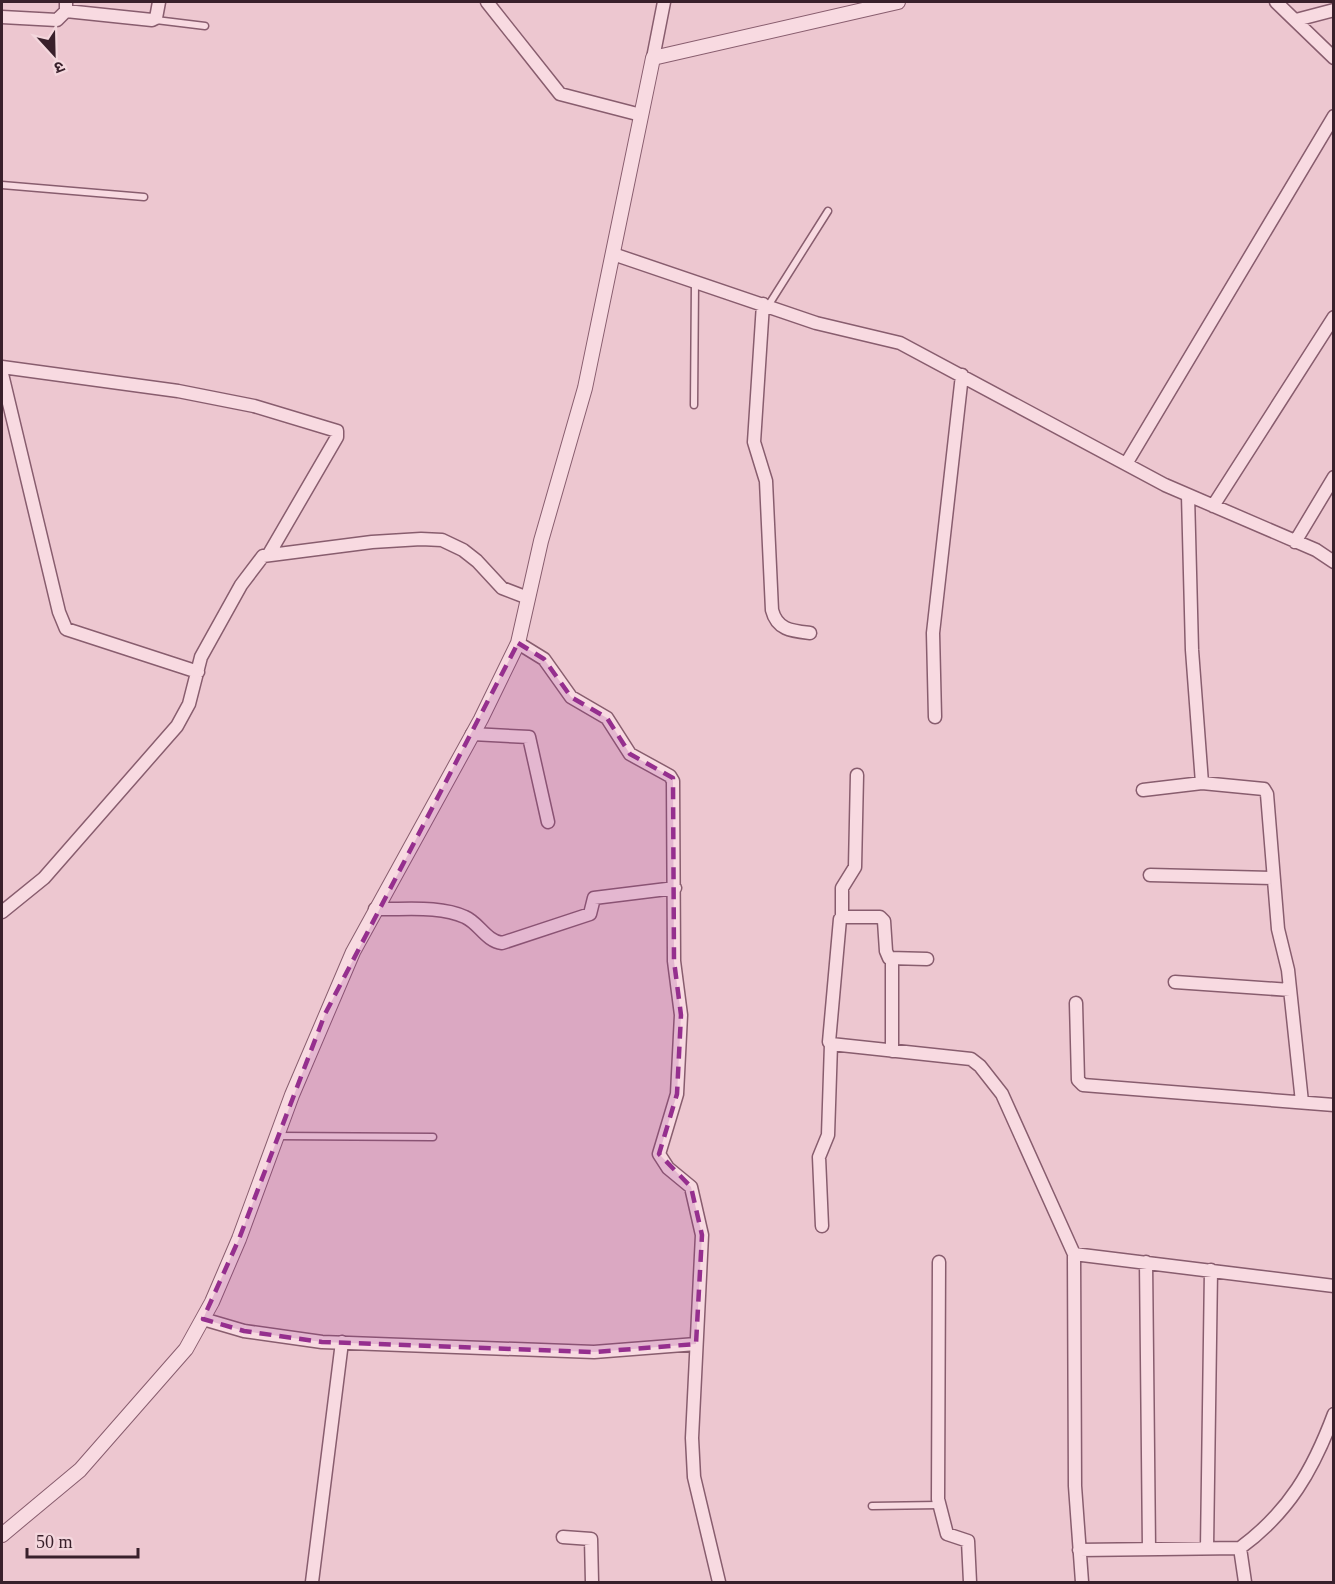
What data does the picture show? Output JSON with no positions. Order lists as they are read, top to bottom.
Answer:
{
  "scale_bar": "50 m",
  "north": "bottom"
}
